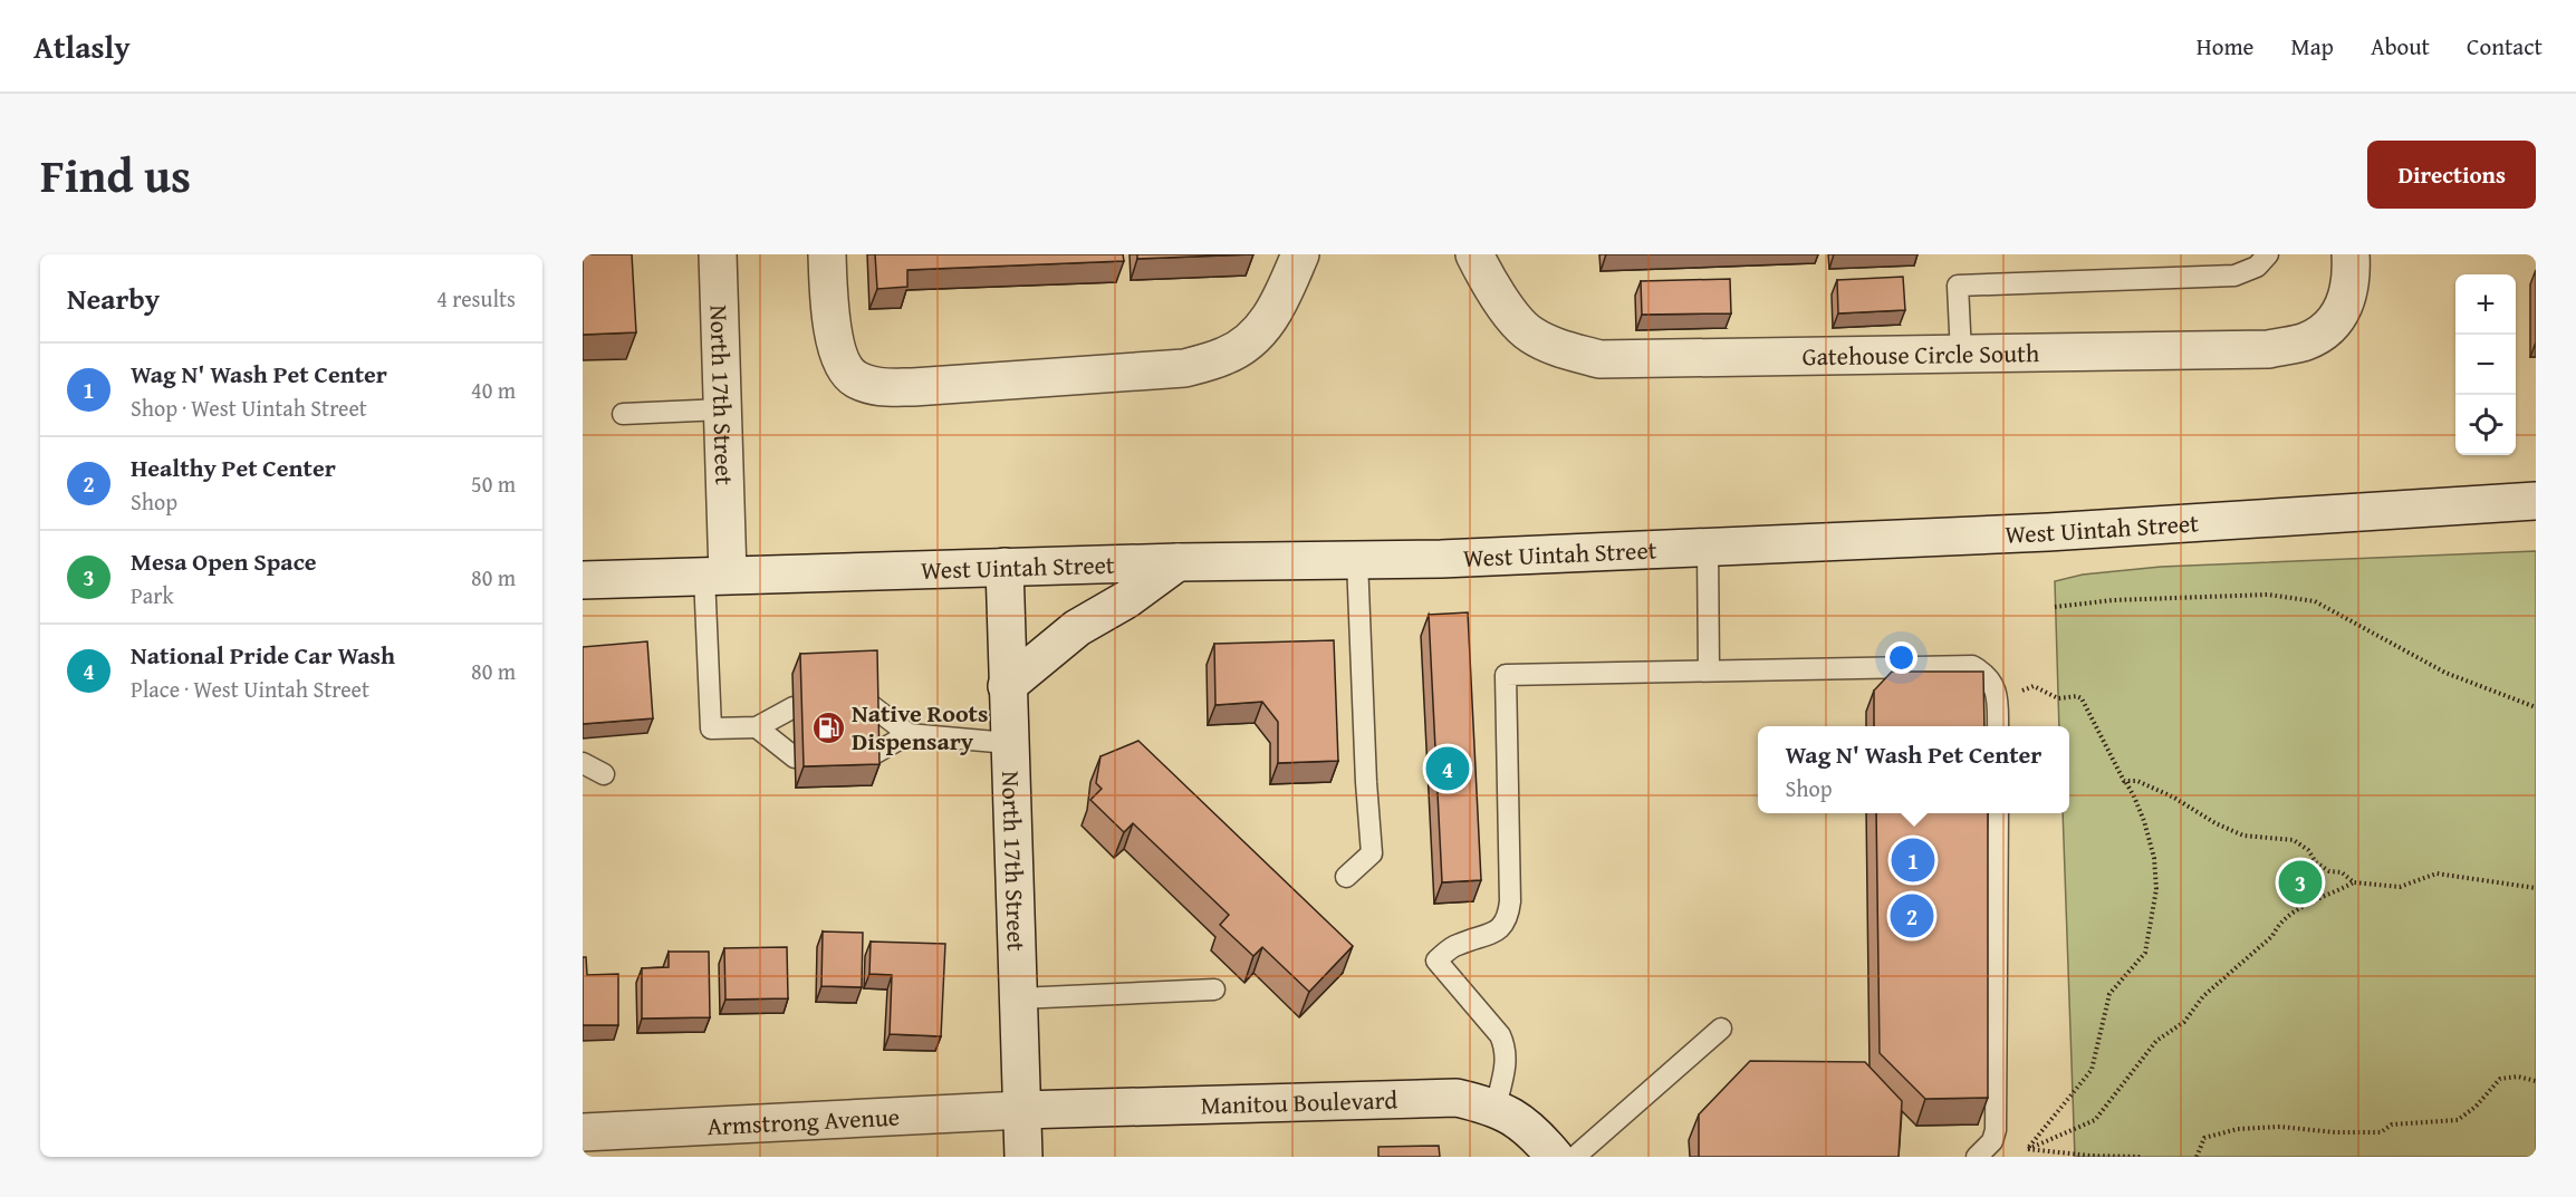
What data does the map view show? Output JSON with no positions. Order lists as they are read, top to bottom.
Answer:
{
  "streets": {
    "street": [
      "Gatehouse Circle South",
      "North 17th Street",
      "West Uintah Street",
      "Manitou Boulevard",
      "Armstrong Avenue"
    ]
  },
  "crossings": [
    ["North 17th Street", "West Uintah Street"],
    ["North 17th Street", "Manitou Boulevard"],
    ["North 17th Street", "Armstrong Avenue"],
    ["Manitou Boulevard", "Armstrong Avenue"]
  ],
  "places": {
    "fuel station": ["Native Roots Dispensary"]
  },
  "page": {
    "header": "Atlasly",
    "nav": [
      "Home",
      "Map",
      "About",
      "Contact"
    ],
    "title": "Find us",
    "buttons": "Directions",
    "heading": ["Nearby", "4 results"],
    "map_buttons": ["+", "−"],
    "list": [
      {
        "mark": "1",
        "name": "Wag N' Wash Pet Center",
        "note": "Shop · West Uintah Street",
        "value": "40 m"
      },
      {
        "mark": "2",
        "name": "Healthy Pet Center",
        "note": "Shop",
        "value": "50 m"
      },
      {
        "mark": "3",
        "name": "Mesa Open Space",
        "note": "Park",
        "value": "80 m"
      },
      {
        "mark": "4",
        "name": "National Pride Car Wash",
        "note": "Place · West Uintah Street",
        "value": "80 m"
      }
    ],
    "popup": ["Wag N' Wash Pet Center", "Shop"],
    "pins": [
      "4",
      "1",
      "3",
      "2"
    ]
  }
}
